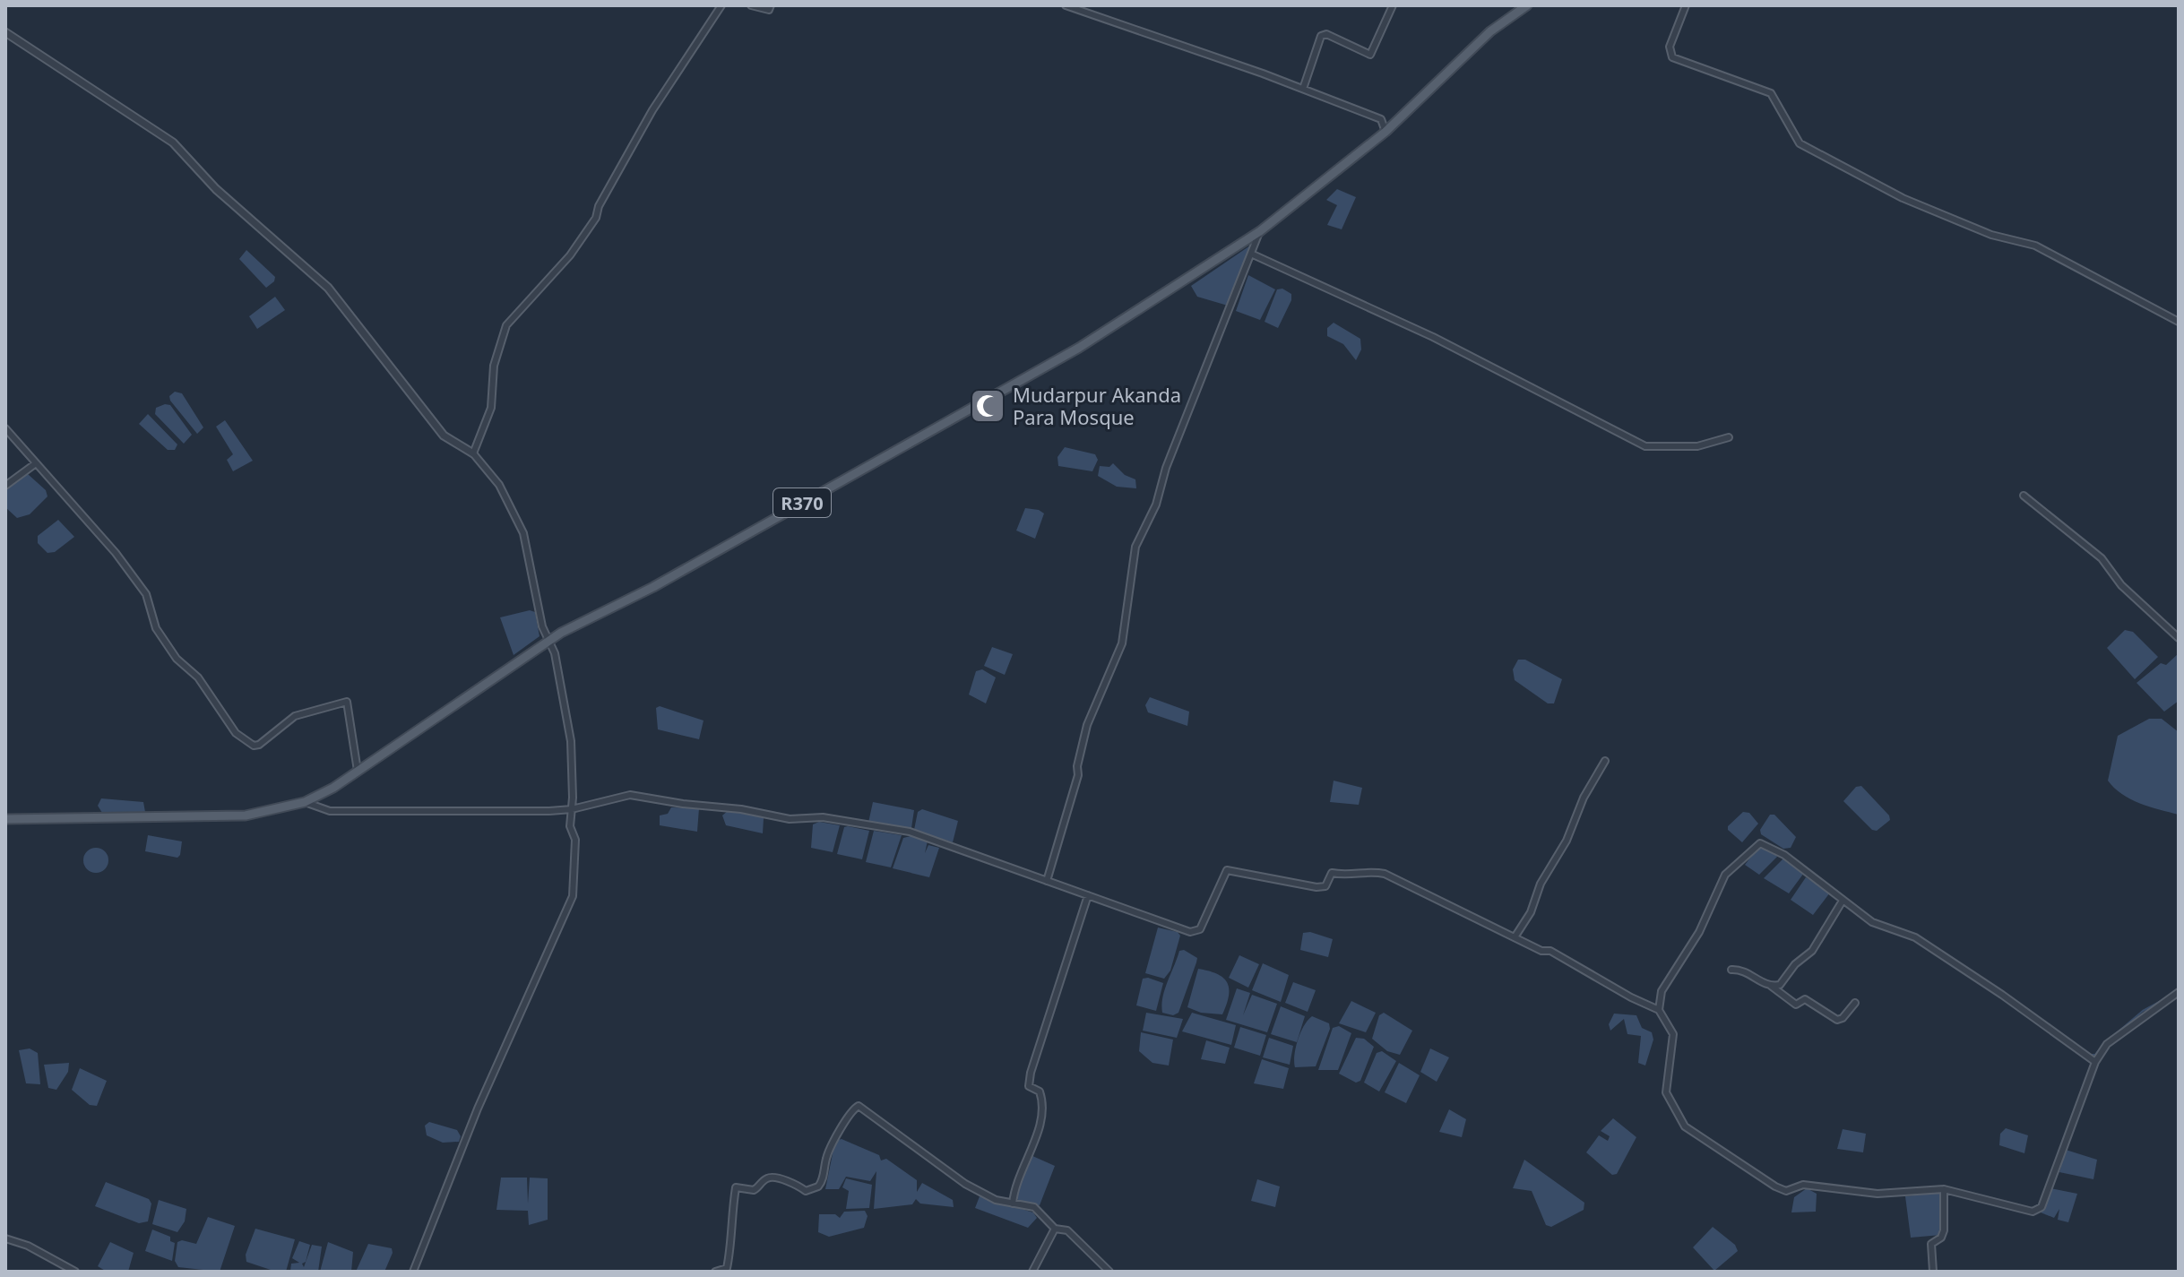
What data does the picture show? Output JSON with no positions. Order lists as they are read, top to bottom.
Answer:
{
  "streets": {
    "main road": ["R370"]
  },
  "places": {
    "mosque": ["Mudarpur Akanda Para Mosque"]
  }
}
